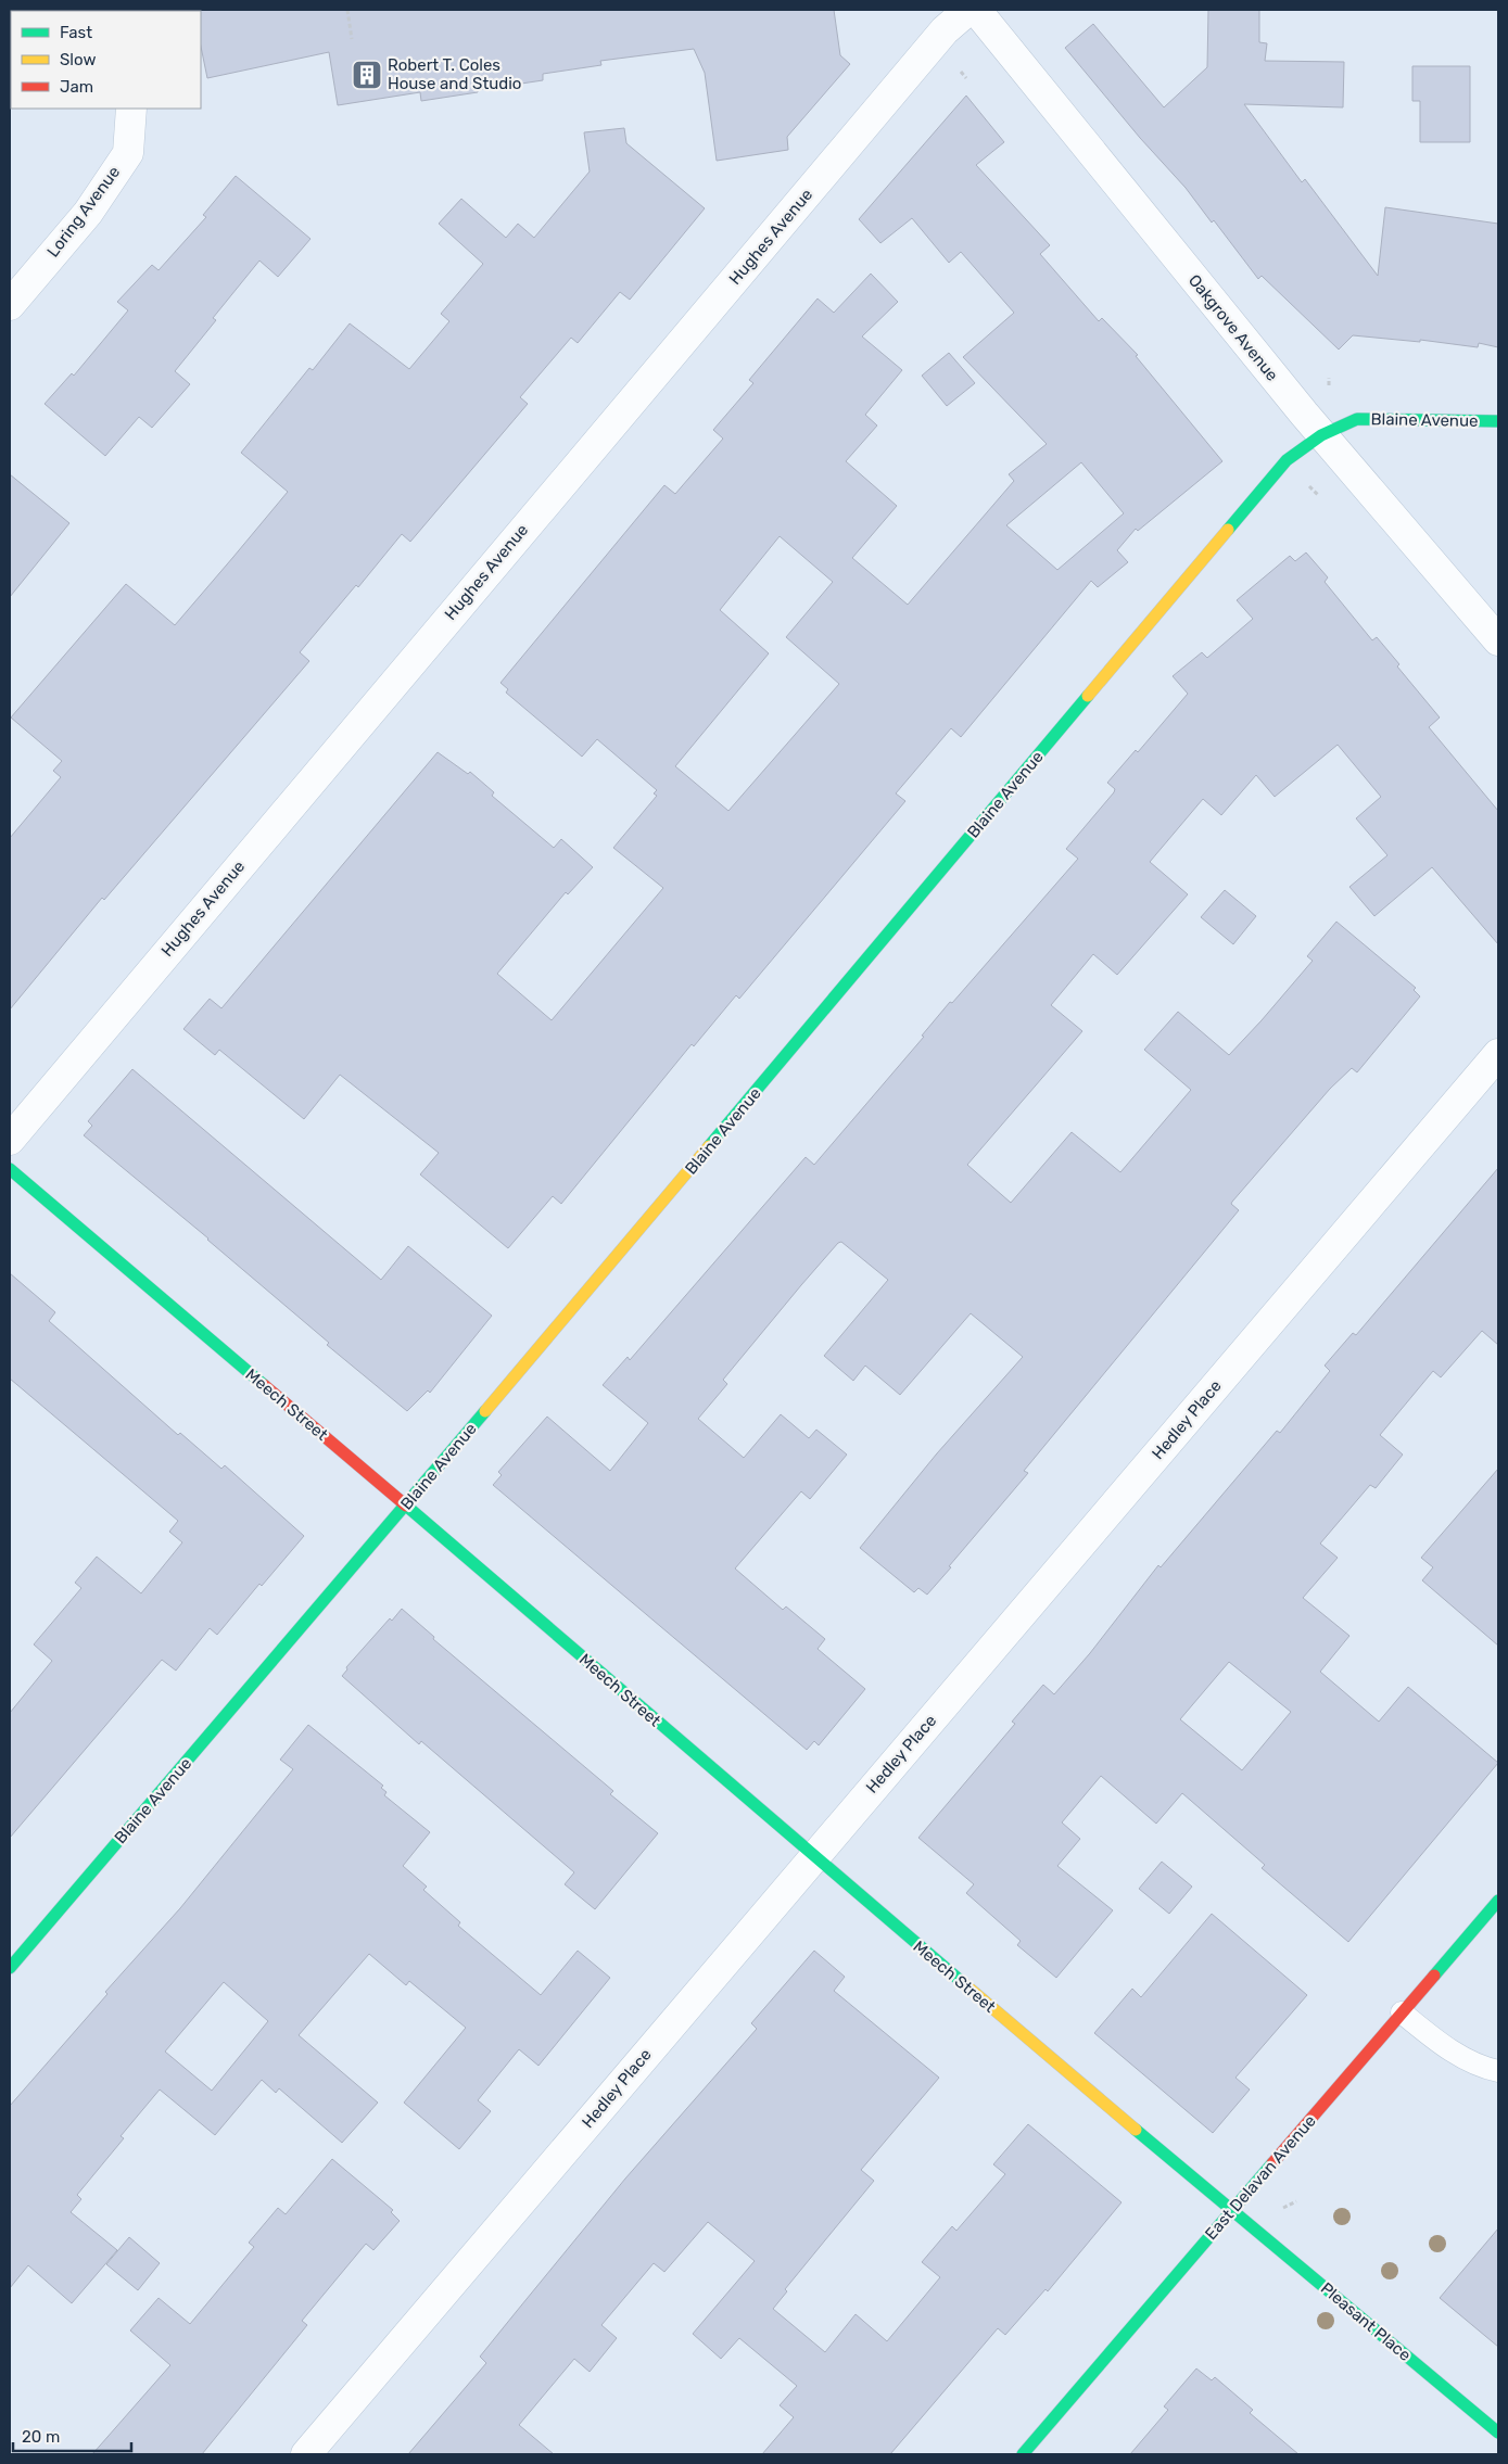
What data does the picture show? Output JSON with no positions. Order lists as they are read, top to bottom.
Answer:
{
  "streets": {
    "street": [
      "Loring Avenue",
      "Hughes Avenue",
      "Oakgrove Avenue",
      "Blaine Avenue",
      "Meech Street",
      "Hedley Place",
      "East Delavan Avenue",
      "Pleasant Place"
    ]
  },
  "crossings": [
    ["Oakgrove Avenue", "Blaine Avenue"],
    ["Blaine Avenue", "Meech Street"],
    ["Meech Street", "Hedley Place"],
    ["Meech Street", "East Delavan Avenue"],
    ["Meech Street", "Pleasant Place"],
    ["East Delavan Avenue", "Pleasant Place"]
  ],
  "places": {
    "building": ["Robert T. Coles House and Studio"]
  },
  "legend": ["Fast", "Slow", "Jam"],
  "scale_bar": "20 m"
}
